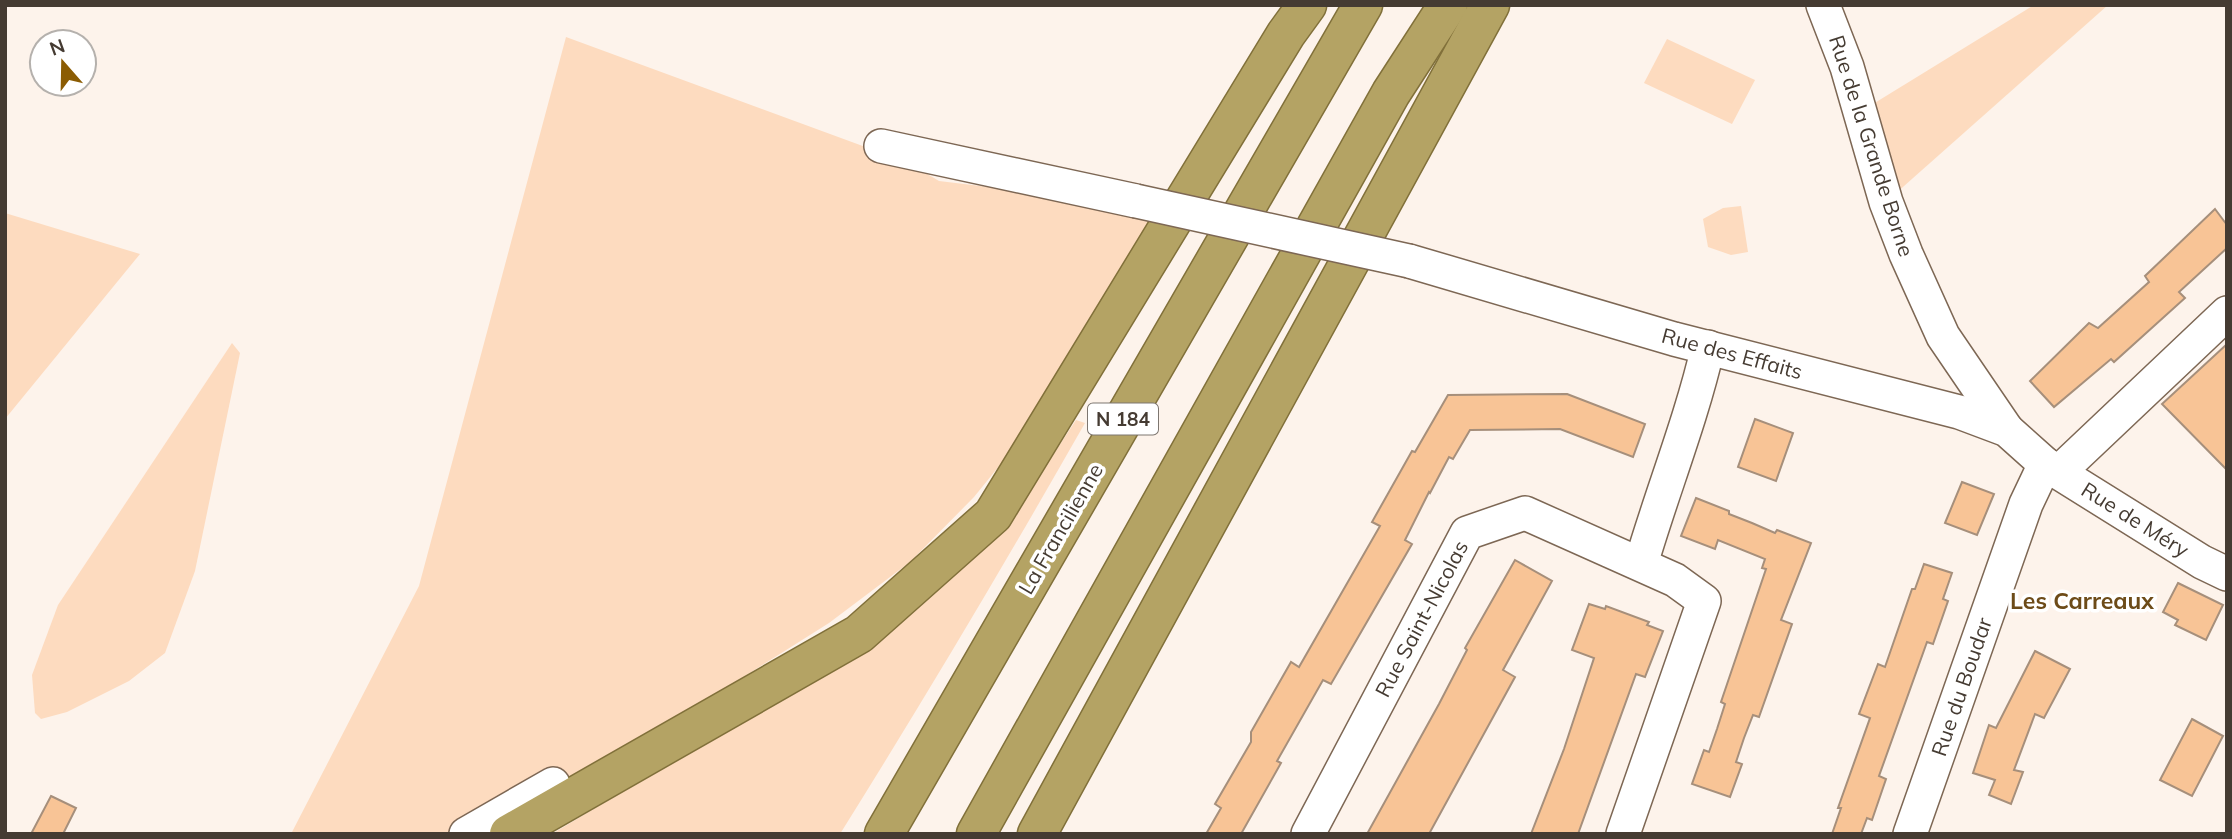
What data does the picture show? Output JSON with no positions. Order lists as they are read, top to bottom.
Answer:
{
  "streets": {
    "highway": ["N 184", "La Francilienne"],
    "street": [
      "Rue de la Grande Borne",
      "Rue des Effaits",
      "Rue de Méry",
      "Rue Saint-Nicolas",
      "Rue du Boudar"
    ]
  },
  "crossings": [
    ["Rue de la Grande Borne", "Rue des Effaits"],
    ["Rue des Effaits", "Rue de Méry"],
    ["Rue des Effaits", "Rue du Boudar"],
    ["Rue de Méry", "Rue du Boudar"]
  ],
  "districts": ["Les Carreaux"],
  "north": "top"
}
